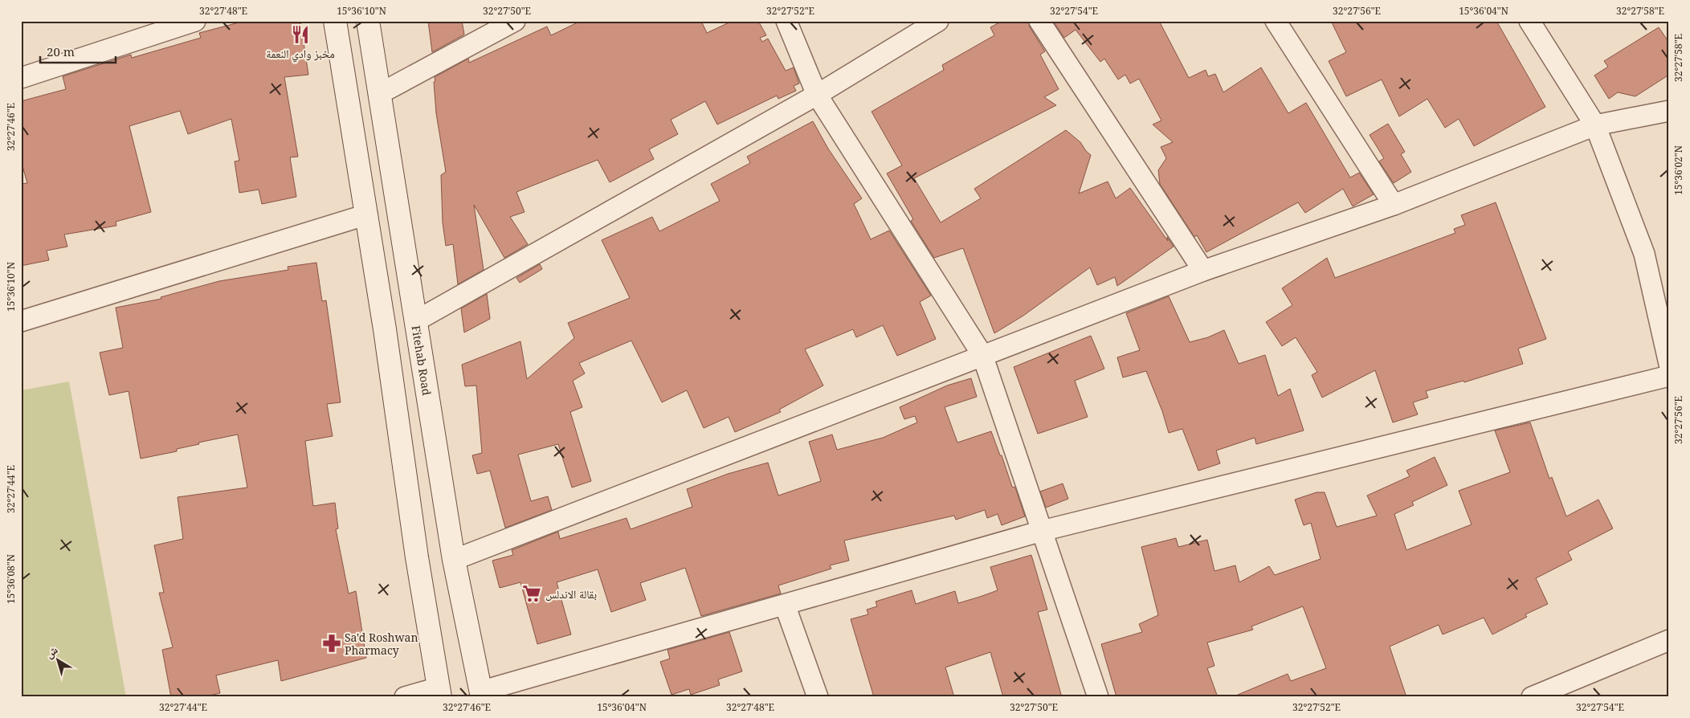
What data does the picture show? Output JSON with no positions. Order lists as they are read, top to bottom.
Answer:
{
  "streets": {
    "main road": ["Fitehab Road"]
  },
  "places": {
    "restaurant": ["مخبز وادي النعمة"],
    "supermarket": ["بقالة الاندلس"],
    "pharmacy": ["Sa'd Roshwan Pharmacy"]
  },
  "scale_bar": "20 m",
  "north": "top left",
  "coordinates": [
    "32°27'48\"E",
    "15°36'10\"N",
    "32°27'50\"E",
    "32°27'52\"E",
    "32°27'54\"E",
    "32°27'56\"E",
    "15°36'04\"N",
    "32°27'58\"E",
    "32°27'46\"E",
    "15°36'02\"N",
    "32°27'44\"E",
    "15°36'08\"N"
  ]
}
